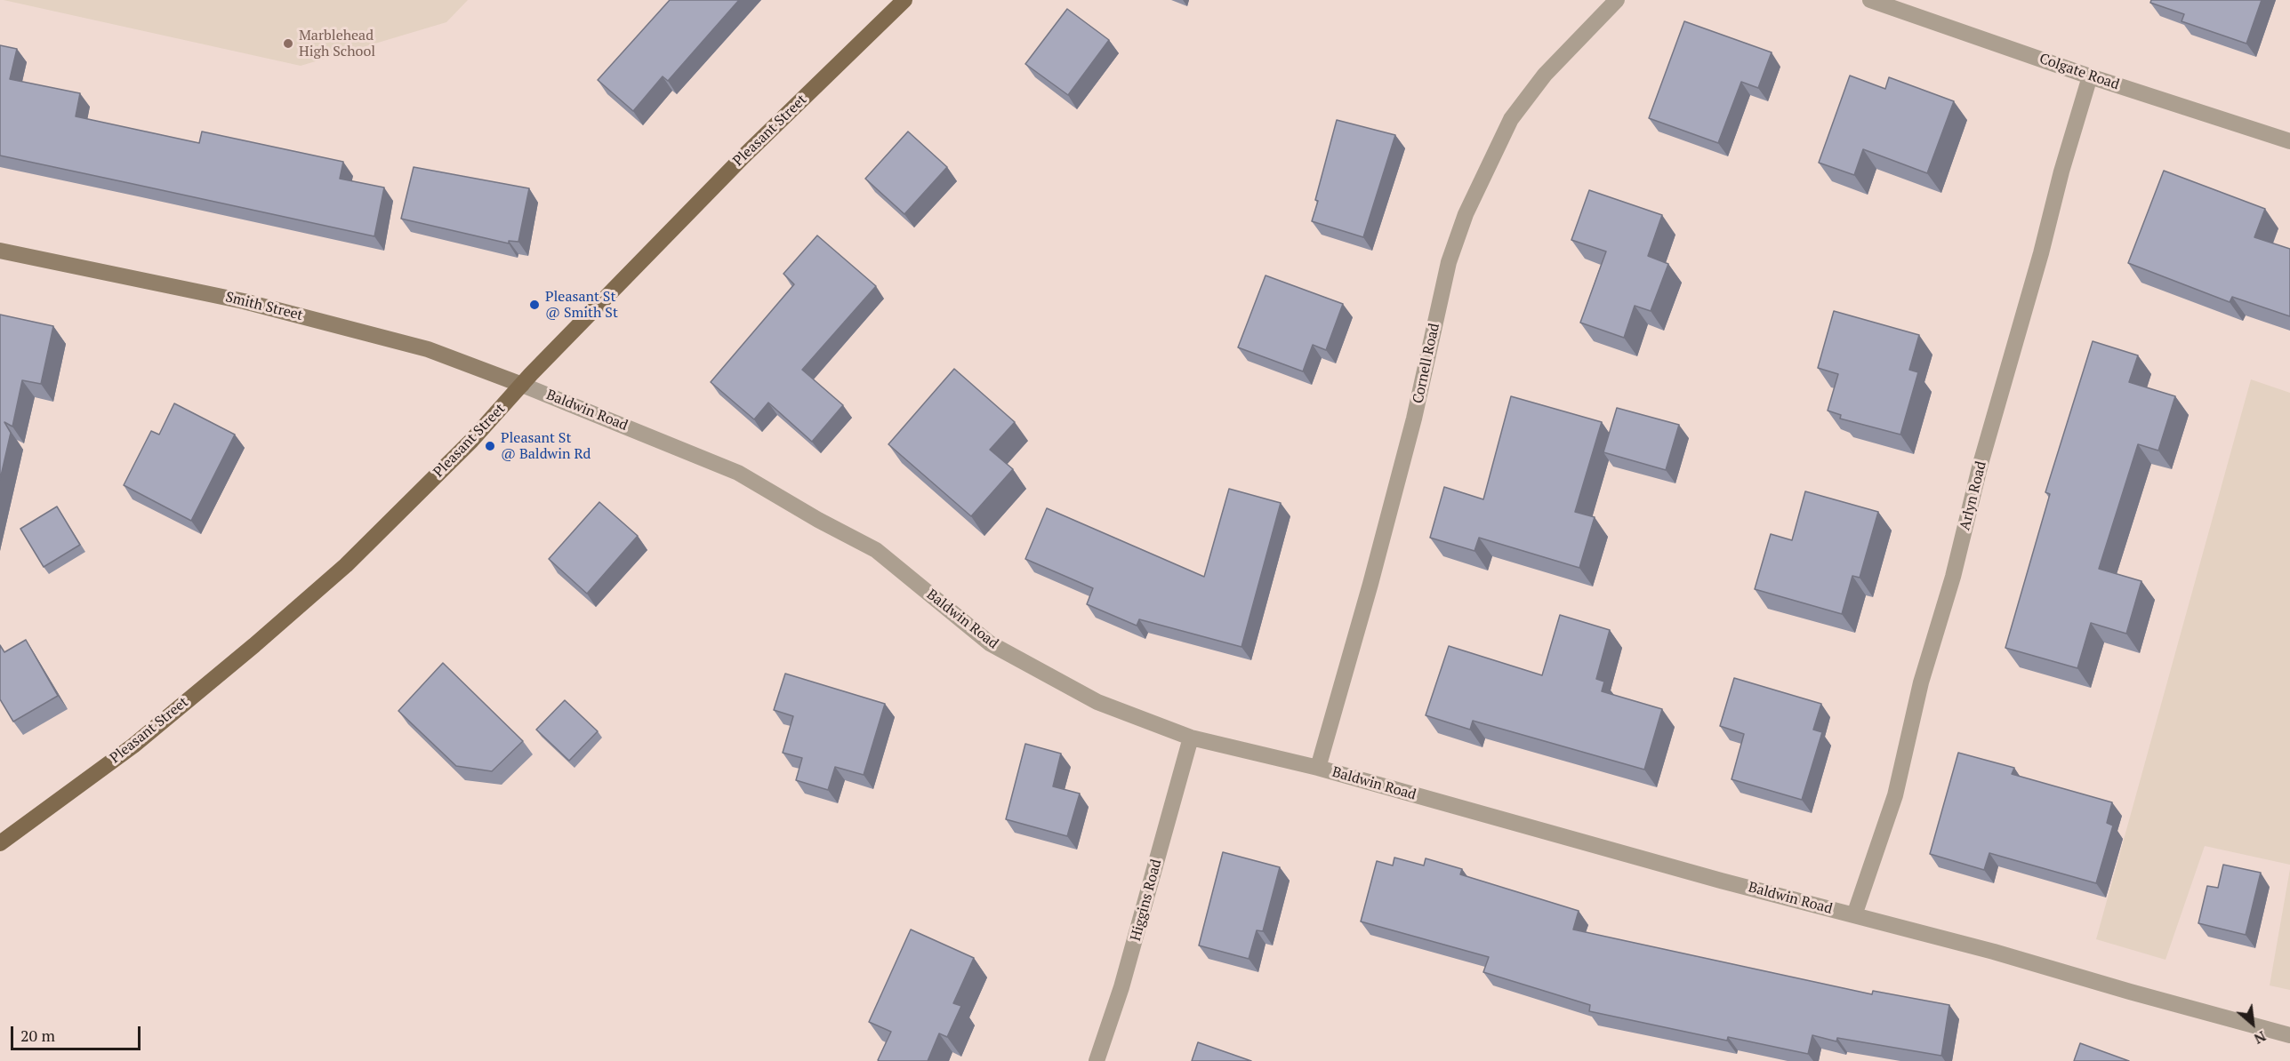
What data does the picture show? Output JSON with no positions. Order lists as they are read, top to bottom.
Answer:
{
  "streets": {
    "main road": ["Pleasant Street"],
    "street": [
      "Colgate Road",
      "Smith Street",
      "Cornell Road",
      "Baldwin Road",
      "Arlyn Road",
      "Higgins Road"
    ]
  },
  "crossings": [
    ["Colgate Road", "Arlyn Road"],
    ["Pleasant Street", "Smith Street"],
    ["Pleasant Street", "Baldwin Road"],
    ["Smith Street", "Baldwin Road"],
    ["Cornell Road", "Baldwin Road"],
    ["Baldwin Road", "Arlyn Road"],
    ["Baldwin Road", "Higgins Road"]
  ],
  "places": ["Marblehead High School", "Pleasant St @ Smith St", "Pleasant St @ Baldwin Rd"],
  "scale_bar": "20 m",
  "north": "bottom right"
}
